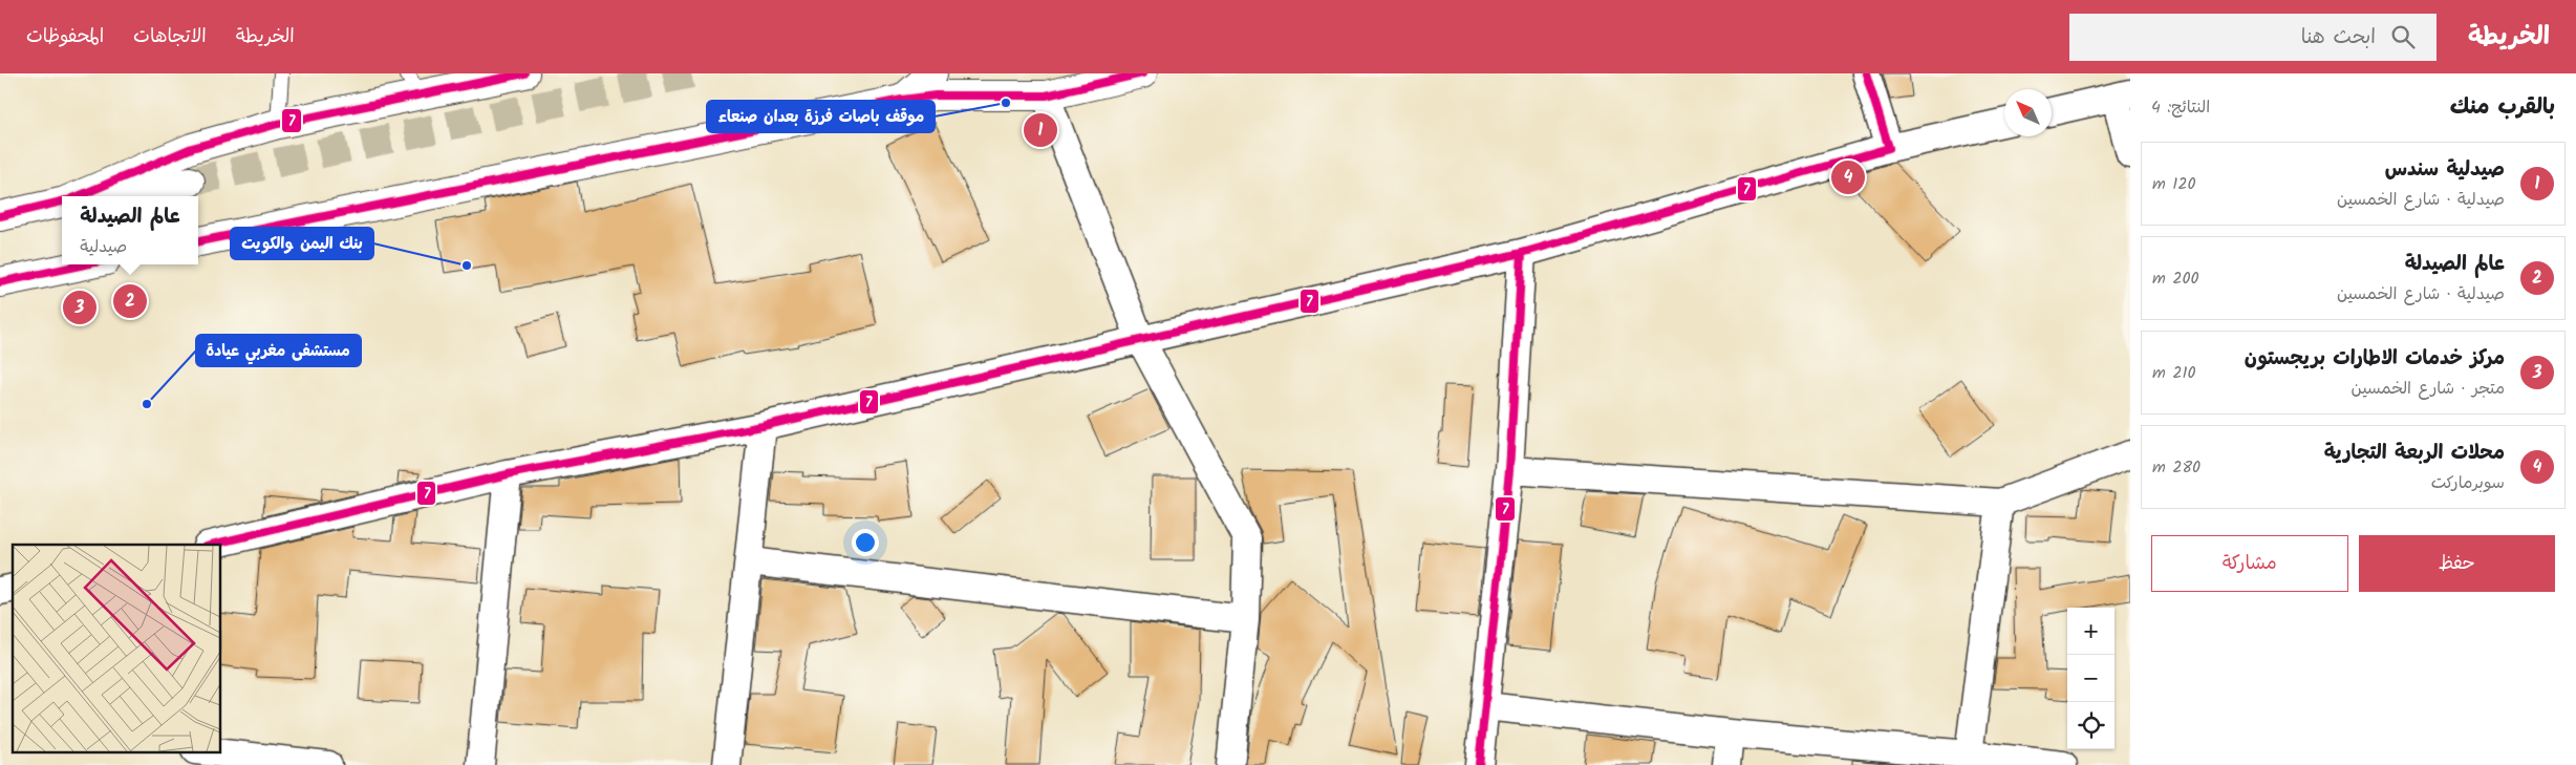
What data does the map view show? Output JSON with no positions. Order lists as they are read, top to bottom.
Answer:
{
  "places": ["موقف باصات فرزة بعدان صنعاء", "بنك اليمن والكويت", "مستشفى مغربي عيادة"],
  "lines": ["transit line 7"],
  "north": "top left",
  "page": {
    "header": "الخريطة",
    "search": "ابحث هنا",
    "nav": ["الخريطة", "الاتجاهات", "المحفوظات"],
    "heading": ["بالقرب منك", "النتائج: 4"],
    "pins": [
      "1",
      "4",
      "2",
      "3"
    ],
    "list": [
      {
        "mark": "1",
        "name": "صيدلية سندس",
        "note": "صيدلية · شارع الخمسين",
        "value": "120 m"
      },
      {
        "mark": "2",
        "name": "عالم الصيدلة",
        "note": "صيدلية · شارع الخمسين",
        "value": "200 m"
      },
      {
        "mark": "3",
        "name": "مركز خدمات الاطارات بريجستون",
        "note": "متجر · شارع الخمسين",
        "value": "210 m"
      },
      {
        "mark": "4",
        "name": "محلات الربعة التجارية",
        "note": "سوبرماركت",
        "value": "280 m"
      }
    ],
    "popup": ["عالم الصيدلة", "صيدلية"],
    "buttons": ["حفظ", "مشاركة"],
    "map_buttons": ["+", "−"]
  }
}
